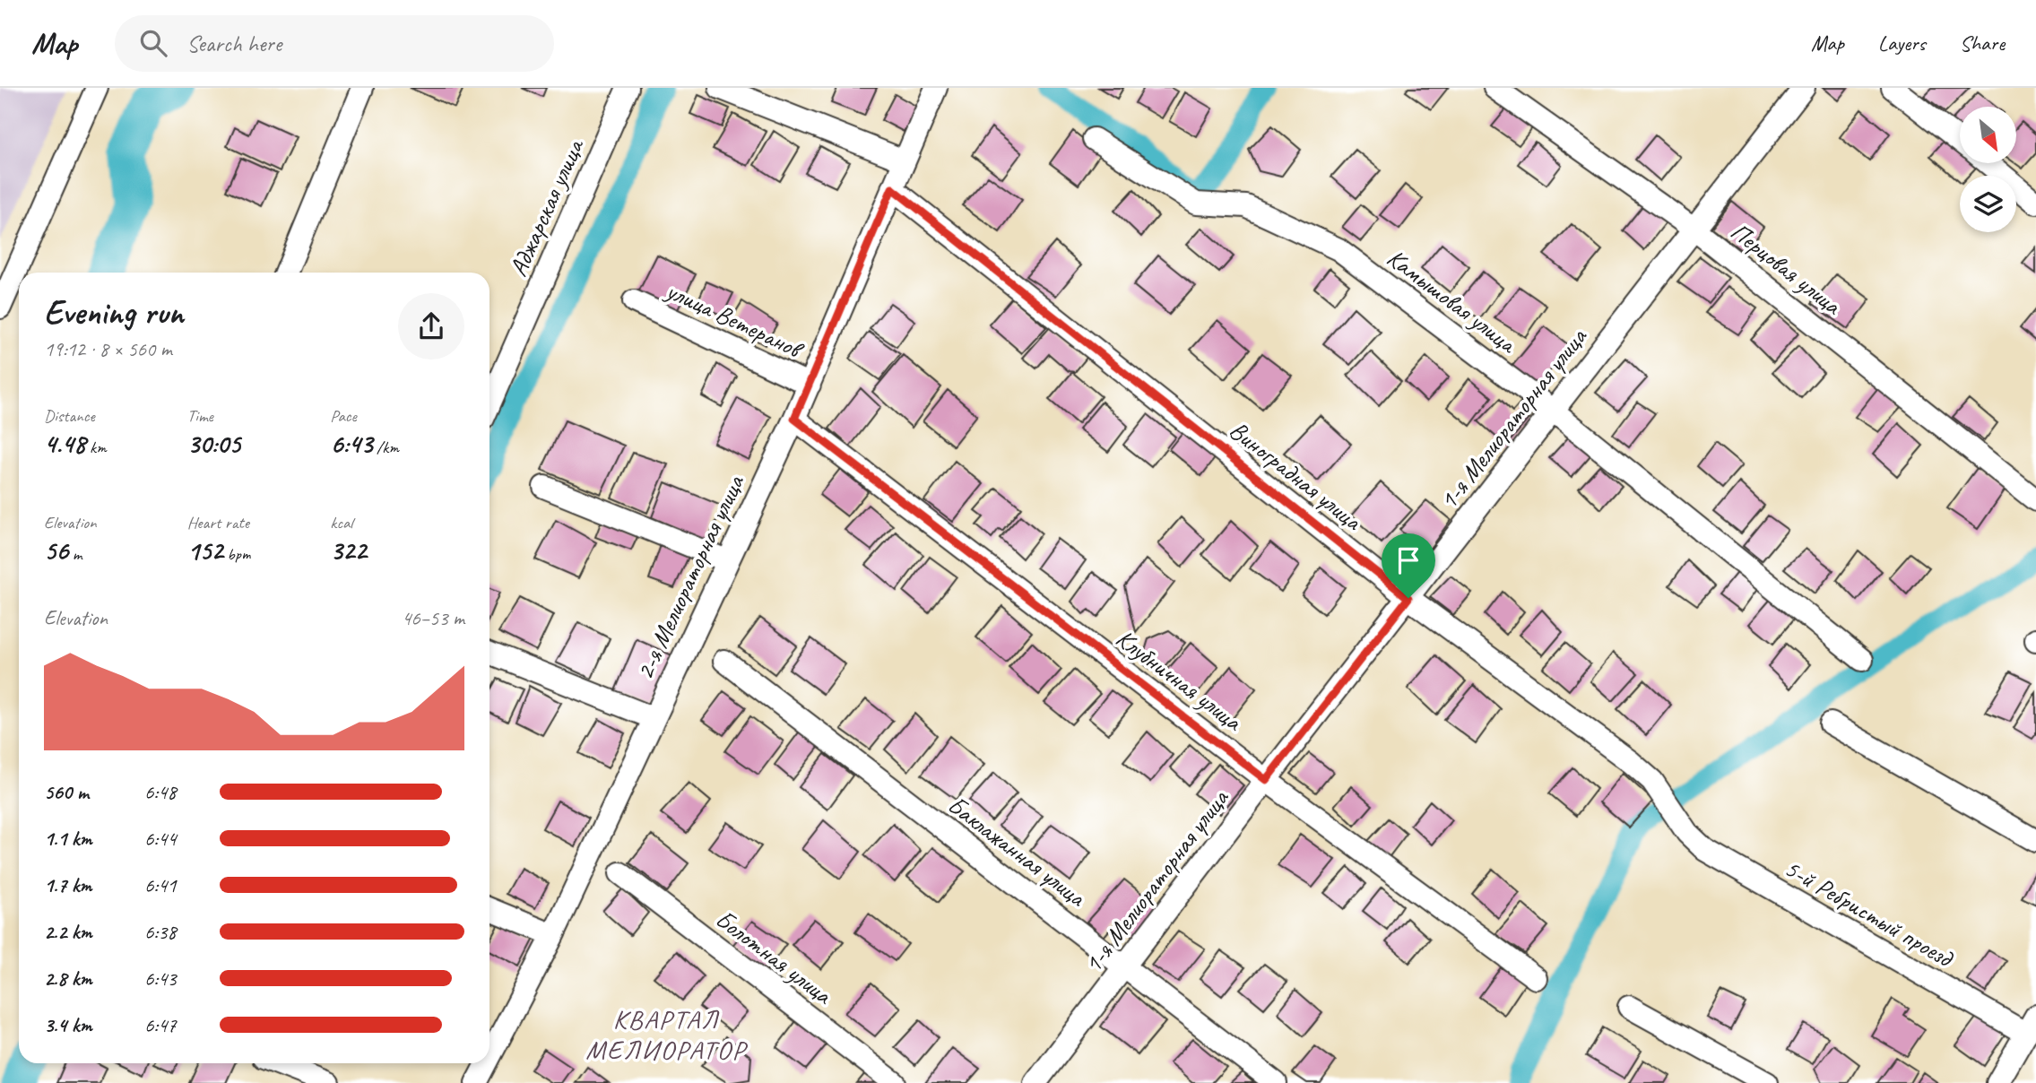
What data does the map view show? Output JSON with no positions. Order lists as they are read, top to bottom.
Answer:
{
  "streets": {
    "street": [
      "Аджарская улица",
      "Перцовая улица",
      "Камышовая улица",
      "улица Ветеранов",
      "1-я Мелиораторная улица",
      "Виноградная улица",
      "2-я Мелиораторная улица",
      "Клубничная улица",
      "Баклажанная улица",
      "5-й Ребристый проезд",
      "Болотная улица"
    ]
  },
  "crossings": [
    ["Перцовая улица", "1-я Мелиораторная улица"],
    ["Камышовая улица", "1-я Мелиораторная улица"],
    ["улица Ветеранов", "2-я Мелиораторная улица"],
    ["1-я Мелиораторная улица", "Виноградная улица"],
    ["1-я Мелиораторная улица", "Клубничная улица"],
    ["1-я Мелиораторная улица", "Баклажанная улица"],
    ["Виноградная улица", "2-я Мелиораторная улица"],
    ["Виноградная улица", "5-й Ребристый проезд"],
    ["2-я Мелиораторная улица", "Клубничная улица"]
  ],
  "districts": ["КВАРТАЛ МЕЛИОРАТОР"],
  "north": "bottom right",
  "page": {
    "header": "Map",
    "search": "Search here",
    "nav": ["Map", "Layers", "Share"],
    "heading": ["Evening run", "19:12 · 8 × 560 m"],
    "stats": [
      ["Distance", "4.48 km"],
      ["Time", "30:05"],
      ["Pace", "6:43 /km"],
      ["Elevation", "56 m"],
      ["Heart rate", "152 bpm"],
      ["kcal", "322"]
    ],
    "chart": ["Elevation", "46–53 m"],
    "list": [
      {
        "name": "560 m",
        "note": "6:48"
      },
      {
        "name": "1.1 km",
        "note": "6:44"
      },
      {
        "name": "1.7 km",
        "note": "6:41"
      },
      {
        "name": "2.2 km",
        "note": "6:38"
      },
      {
        "name": "2.8 km",
        "note": "6:43"
      },
      {
        "name": "3.4 km",
        "note": "6:47"
      }
    ]
  }
}
